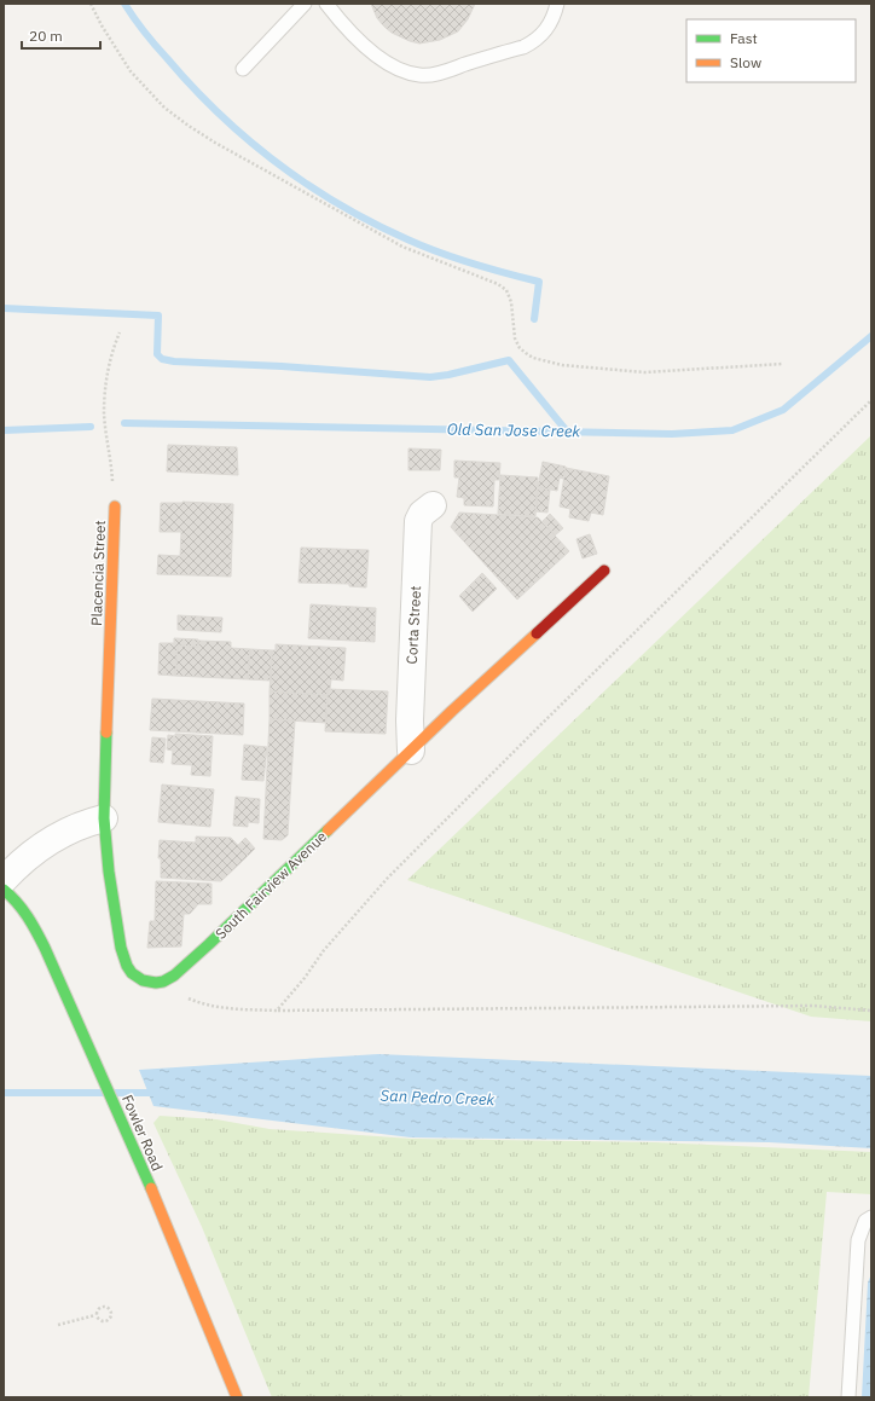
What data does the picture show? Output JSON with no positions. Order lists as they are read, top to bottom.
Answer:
{
  "streets": {
    "street": [
      "Placencia Street",
      "Corta Street",
      "South Fairview Avenue",
      "Fowler Road"
    ]
  },
  "crossings": [
    ["Corta Street", "South Fairview Avenue"]
  ],
  "water": ["Old San Jose Creek", "San Pedro Creek"],
  "legend": ["Fast", "Slow"],
  "scale_bar": "20 m"
}
